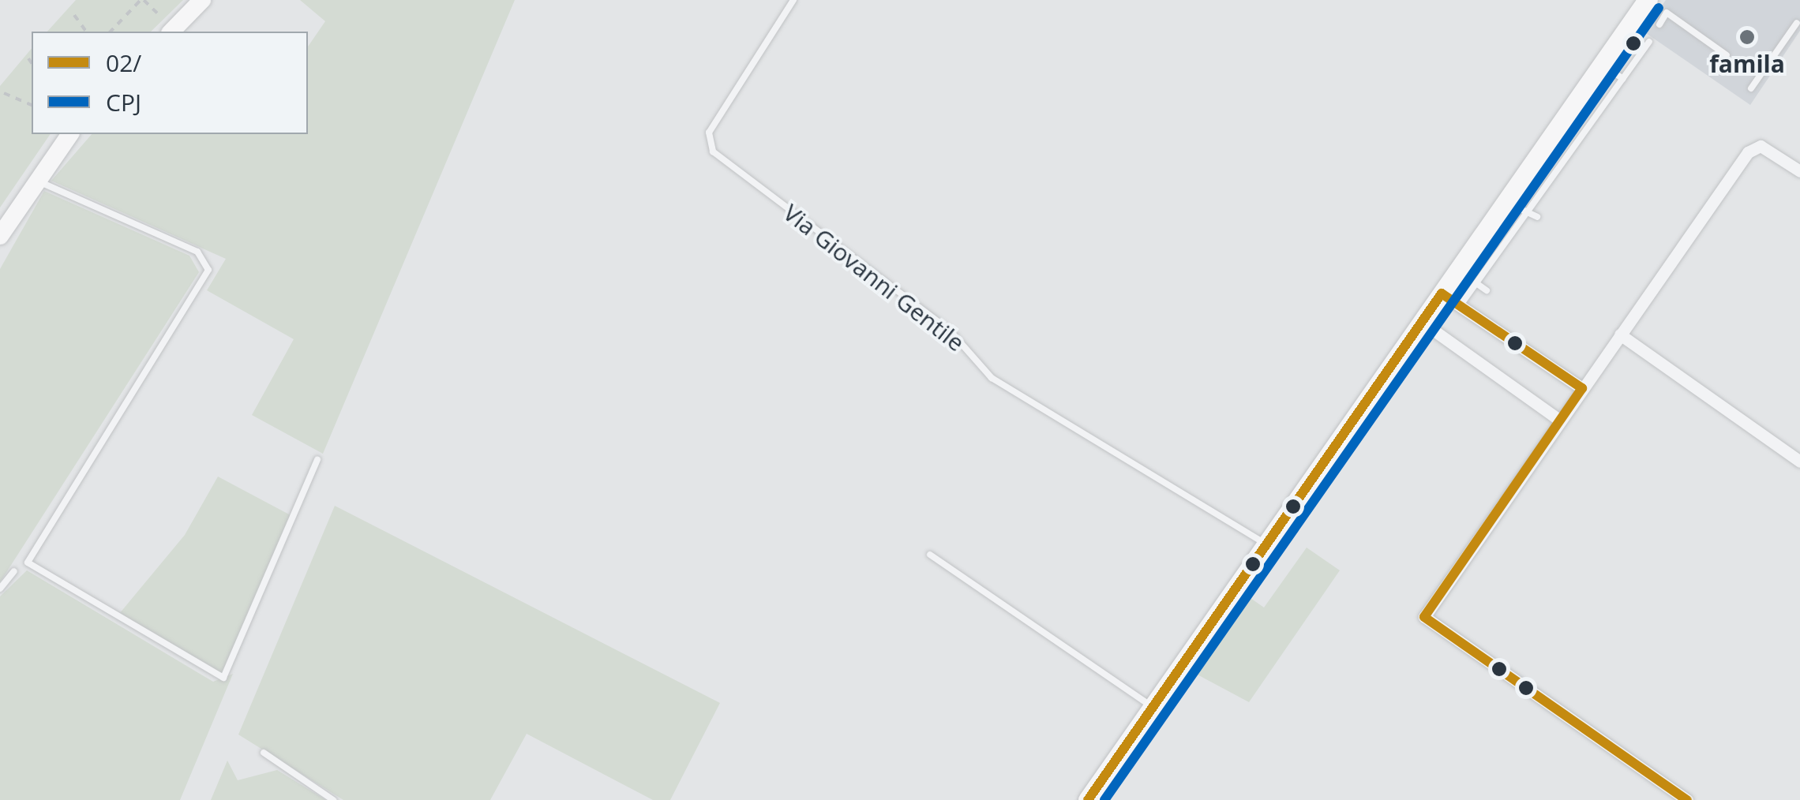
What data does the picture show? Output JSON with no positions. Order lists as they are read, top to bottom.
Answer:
{
  "streets": {
    "lane": ["Via Giovanni Gentile"]
  },
  "places": ["famila"],
  "lines": ["transit line CPJ", "transit line 02/"],
  "legend": ["02/", "CPJ"]
}
